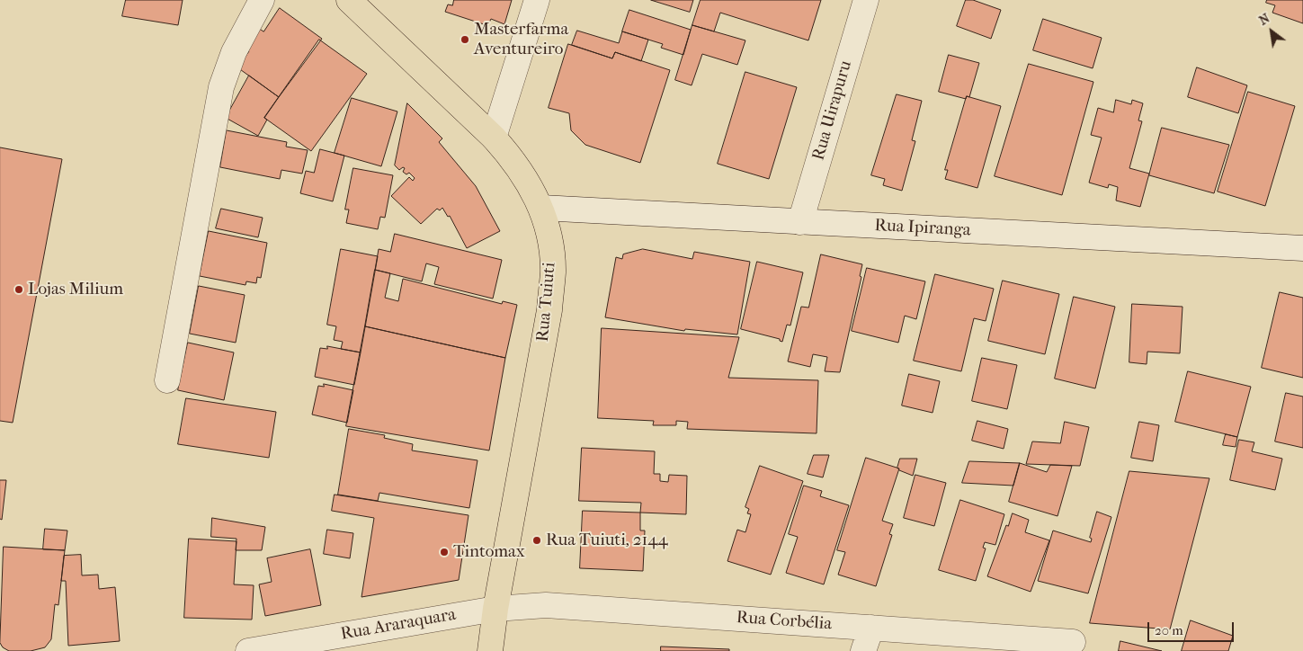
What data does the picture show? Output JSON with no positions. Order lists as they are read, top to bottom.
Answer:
{
  "streets": {
    "main road": ["Rua Tuiuti"],
    "street": [
      "Rua Uirapuru",
      "Rua Ipiranga",
      "Rua Corbélia",
      "Rua Araraquara"
    ]
  },
  "crossings": [
    ["Rua Uirapuru", "Rua Ipiranga"],
    ["Rua Ipiranga", "Rua Tuiuti"],
    ["Rua Tuiuti", "Rua Corbélia"],
    ["Rua Tuiuti", "Rua Araraquara"],
    ["Rua Corbélia", "Rua Araraquara"]
  ],
  "places": [
    "Masterfarma Aventureiro",
    "Lojas Milium",
    "Rua Tuiuti, 2144",
    "Tintomax"
  ],
  "scale_bar": "20 m",
  "north": "top left"
}
